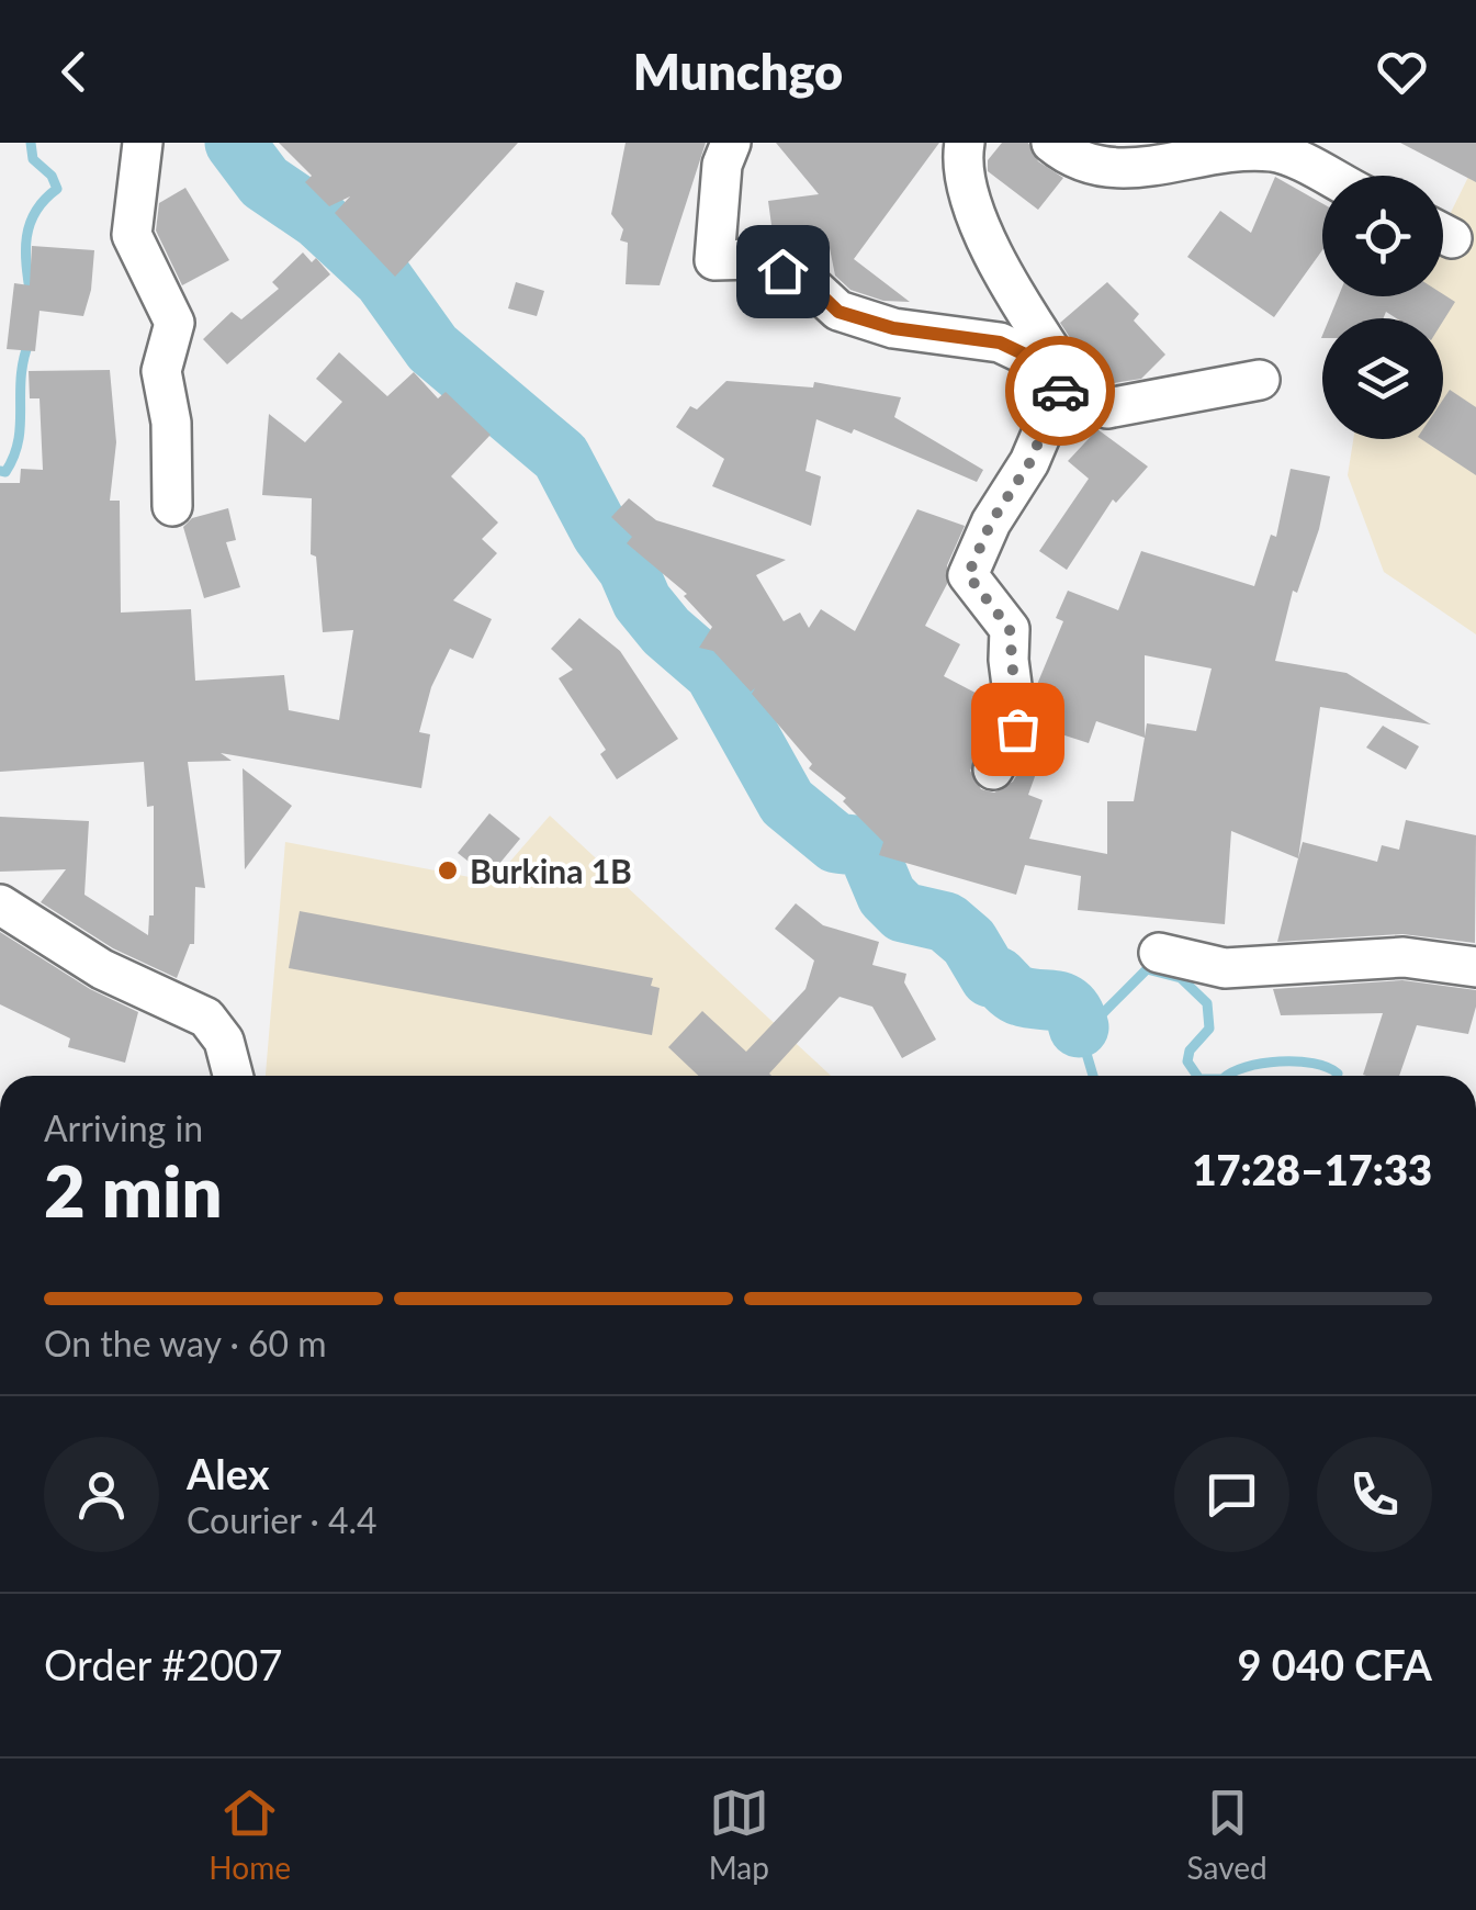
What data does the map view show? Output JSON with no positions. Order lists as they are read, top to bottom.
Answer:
{
  "places": ["Burkina 1B"],
  "page": {
    "header": "Munchgo",
    "heading": ["2 min", "Arriving in", "17:28–17:33"],
    "panel": [
      "Alex",
      "Courier · 4.4",
      "Order #2007",
      "9 040 CFA"
    ],
    "bar": "On the way · 60 m",
    "tabs": ["Home", "Map", "Saved"]
  }
}
